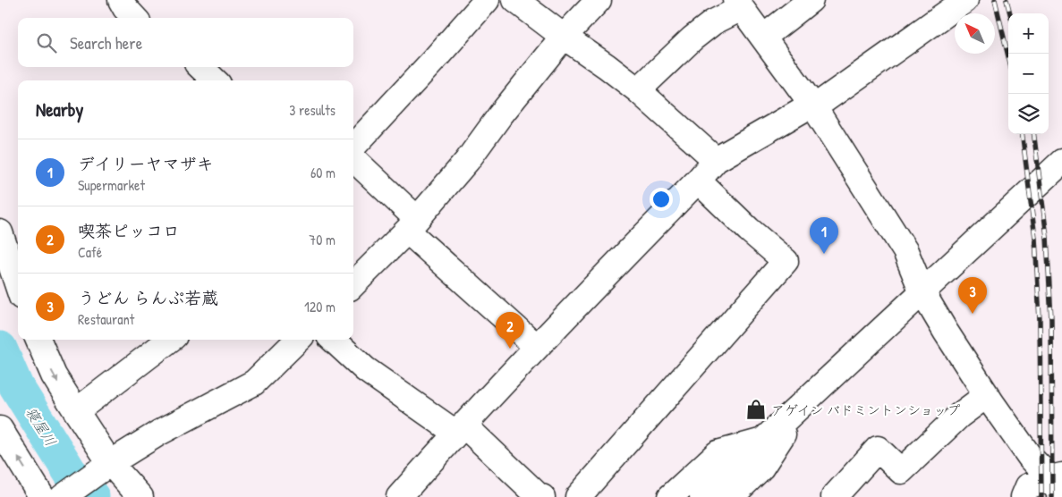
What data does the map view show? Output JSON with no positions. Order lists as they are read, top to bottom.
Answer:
{
  "water": ["寝屋川"],
  "places": {
    "shop": ["アゲイン バドミントンショップ"]
  },
  "north": "top left",
  "page": {
    "map_buttons": ["+", "−"],
    "search": "Search here",
    "heading": ["Nearby", "3 results"],
    "list": [
      {
        "mark": "1",
        "name": "デイリーヤマザキ",
        "note": "Supermarket",
        "value": "60 m"
      },
      {
        "mark": "2",
        "name": "喫茶ピッコロ",
        "note": "Café",
        "value": "70 m"
      },
      {
        "mark": "3",
        "name": "うどん らんぷ若蔵",
        "note": "Restaurant",
        "value": "120 m"
      }
    ],
    "pins": ["1", "3", "2"]
  }
}
